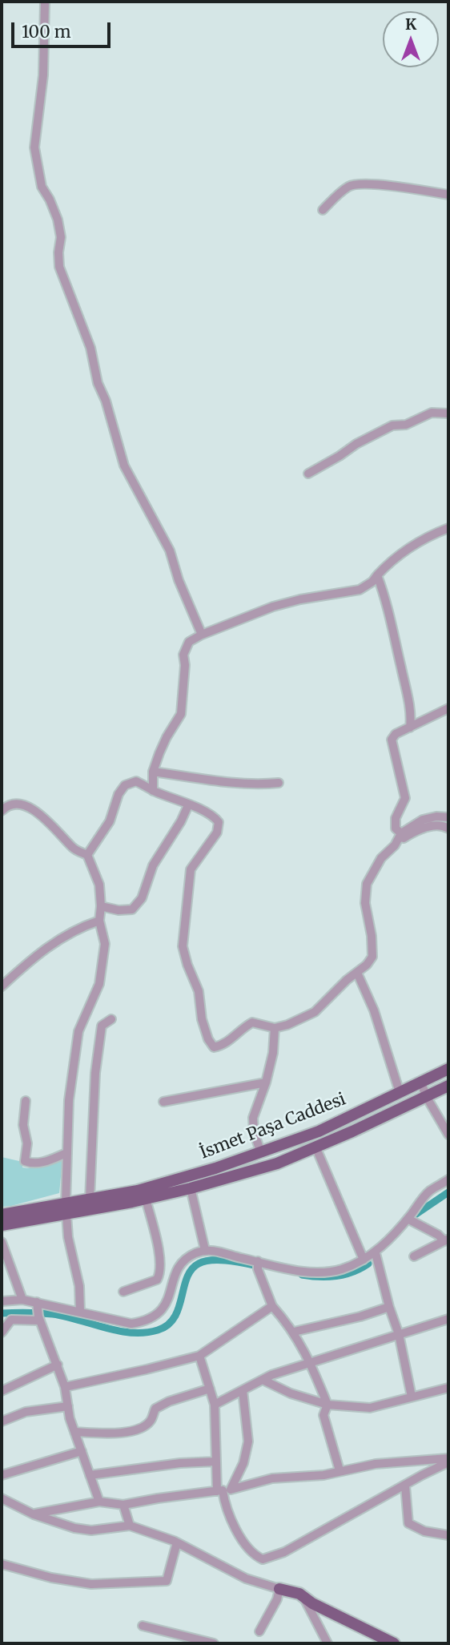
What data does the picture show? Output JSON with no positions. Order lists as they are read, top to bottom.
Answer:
{
  "streets": {
    "main road": ["İsmet Paşa Caddesi"]
  },
  "scale_bar": "100 m",
  "north": "top"
}
